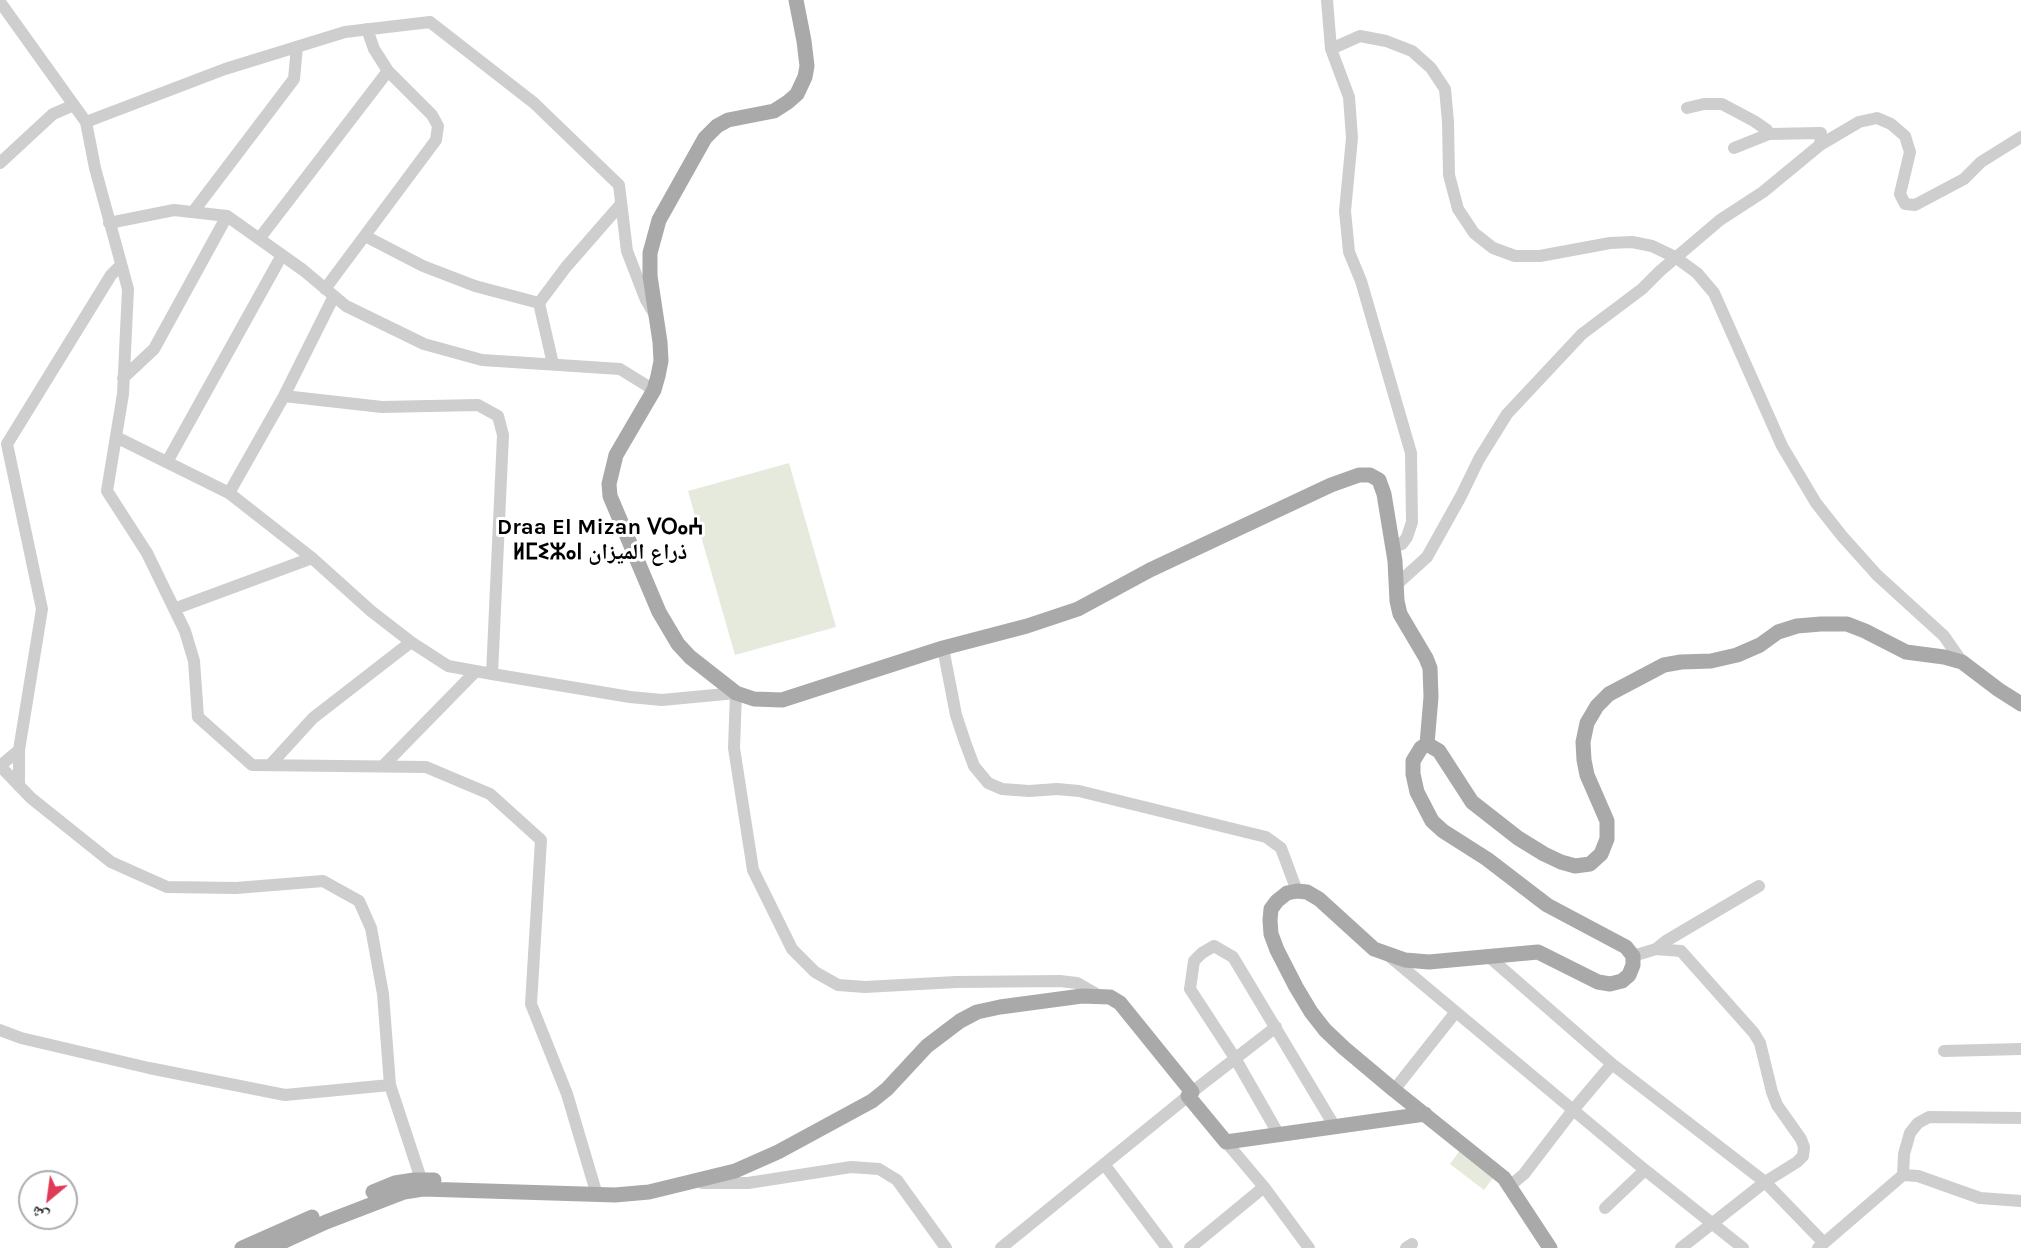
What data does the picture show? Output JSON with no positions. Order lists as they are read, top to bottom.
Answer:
{
  "districts": ["Draa El Mizan ⴸⵔⴰⵄ ⵍⵎⵉⵣⴰⵏ ذراع الميزان"],
  "north": "bottom left"
}
